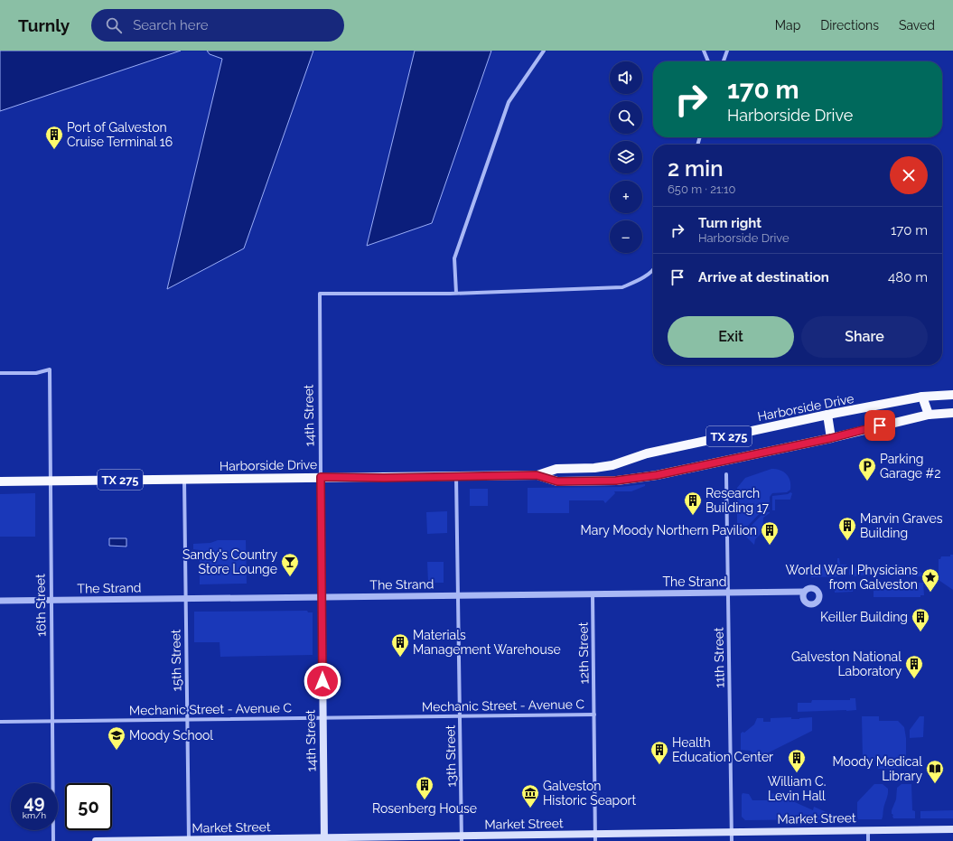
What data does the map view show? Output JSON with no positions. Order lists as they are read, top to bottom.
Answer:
{
  "streets": {
    "main road": [
      "Harborside Drive",
      "14th Street",
      "TX 275",
      "Market Street"
    ],
    "street": [
      "The Strand",
      "16th Street",
      "12th Street",
      "11th Street",
      "15th Street",
      "Mechanic Street - Avenue C",
      "13th Street"
    ]
  },
  "crossings": [
    ["Harborside Drive", "14th Street"],
    ["Harborside Drive", "16th Street"],
    ["Harborside Drive", "15th Street"],
    ["Harborside Drive", "13th Street"],
    ["14th Street", "The Strand"],
    ["14th Street", "Mechanic Street - Avenue C"],
    ["14th Street", "Market Street"],
    ["The Strand", "16th Street"],
    ["The Strand", "12th Street"],
    ["The Strand", "11th Street"],
    ["The Strand", "15th Street"],
    ["The Strand", "13th Street"],
    ["16th Street", "Mechanic Street - Avenue C"],
    ["12th Street", "Mechanic Street - Avenue C"],
    ["12th Street", "Market Street"],
    ["11th Street", "Market Street"],
    ["15th Street", "Mechanic Street - Avenue C"],
    ["15th Street", "Market Street"],
    ["Mechanic Street - Avenue C", "13th Street"],
    ["13th Street", "Market Street"]
  ],
  "places": {
    "building": [
      "Port of Galveston Cruise Terminal 16",
      "Research Building 17",
      "Marvin Graves Building",
      "Mary Moody Northern Pavilion",
      "Keiller Building",
      "Materials Management Warehouse",
      "Galveston National Laboratory",
      "Health Education Center",
      "William C. Levin Hall",
      "Rosenberg House"
    ],
    "parking": ["Parking Garage #2"],
    "bar": ["Sandy's Country Store Lounge"],
    "place": ["World War I Physicians from Galveston"],
    "school or university": ["Moody School"],
    "library": ["Moody Medical Library"],
    "museum": ["Galveston Historic Seaport"]
  },
  "page": {
    "header": "Turnly",
    "search": "Search here",
    "nav": ["Map", "Directions", "Saved"],
    "map_buttons": ["+", "−"],
    "turn": ["170 m", "Harborside Drive"],
    "heading": ["2 min", "650 m · 21:10"],
    "list": [
      {
        "name": "Turn right",
        "note": "Harborside Drive",
        "value": "170 m"
      },
      {
        "name": "Arrive at destination",
        "value": "480 m"
      }
    ],
    "buttons": ["Exit", "Share"],
    "speed": "49 km/h",
    "limit": "50"
  }
}
